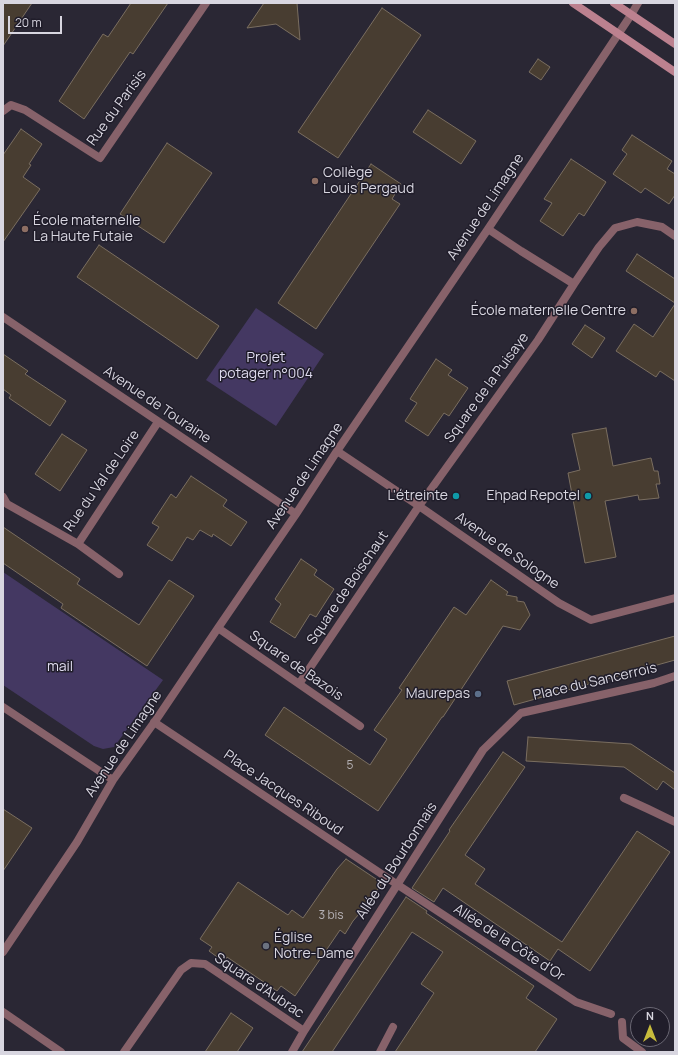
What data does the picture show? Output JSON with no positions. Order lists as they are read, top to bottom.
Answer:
{
  "streets": {
    "street": [
      "Rue du Parisis",
      "Avenue de Limagne",
      "Square de la Puisaye",
      "Avenue de Touraine",
      "Rue du Val de Loire",
      "Avenue de Sologne",
      "Square de Boischaut",
      "Square de Bazois",
      "Place du Sancerrois",
      "Place Jacques Riboud",
      "Allée du Bourbonnais",
      "Allée de la Côte d'Or",
      "Square d'Aubrac"
    ]
  },
  "crossings": [
    ["Avenue de Limagne", "Avenue de Touraine"],
    ["Avenue de Limagne", "Avenue de Sologne"],
    ["Avenue de Limagne", "Square de Bazois"],
    ["Avenue de Limagne", "Place Jacques Riboud"],
    ["Square de la Puisaye", "Avenue de Sologne"],
    ["Square de la Puisaye", "Square de Boischaut"],
    ["Avenue de Touraine", "Rue du Val de Loire"],
    ["Avenue de Sologne", "Square de Boischaut"],
    ["Square de Boischaut", "Square de Bazois"],
    ["Place du Sancerrois", "Allée du Bourbonnais"],
    ["Place Jacques Riboud", "Allée du Bourbonnais"],
    ["Place Jacques Riboud", "Allée de la Côte d'Or"],
    ["Allée du Bourbonnais", "Allée de la Côte d'Or"],
    ["Allée du Bourbonnais", "Square d'Aubrac"]
  ],
  "parks": ["Projet potager n°004", "mail"],
  "places": [
    "Collège Louis Pergaud",
    "École maternelle La Haute Futaie",
    "École maternelle Centre",
    "L'étreinte",
    "Ehpad Repotel",
    "Maurepas",
    "Église Notre-Dame"
  ],
  "house_numbers": ["5", "3 bis"],
  "scale_bar": "20 m",
  "north": "top"
}
